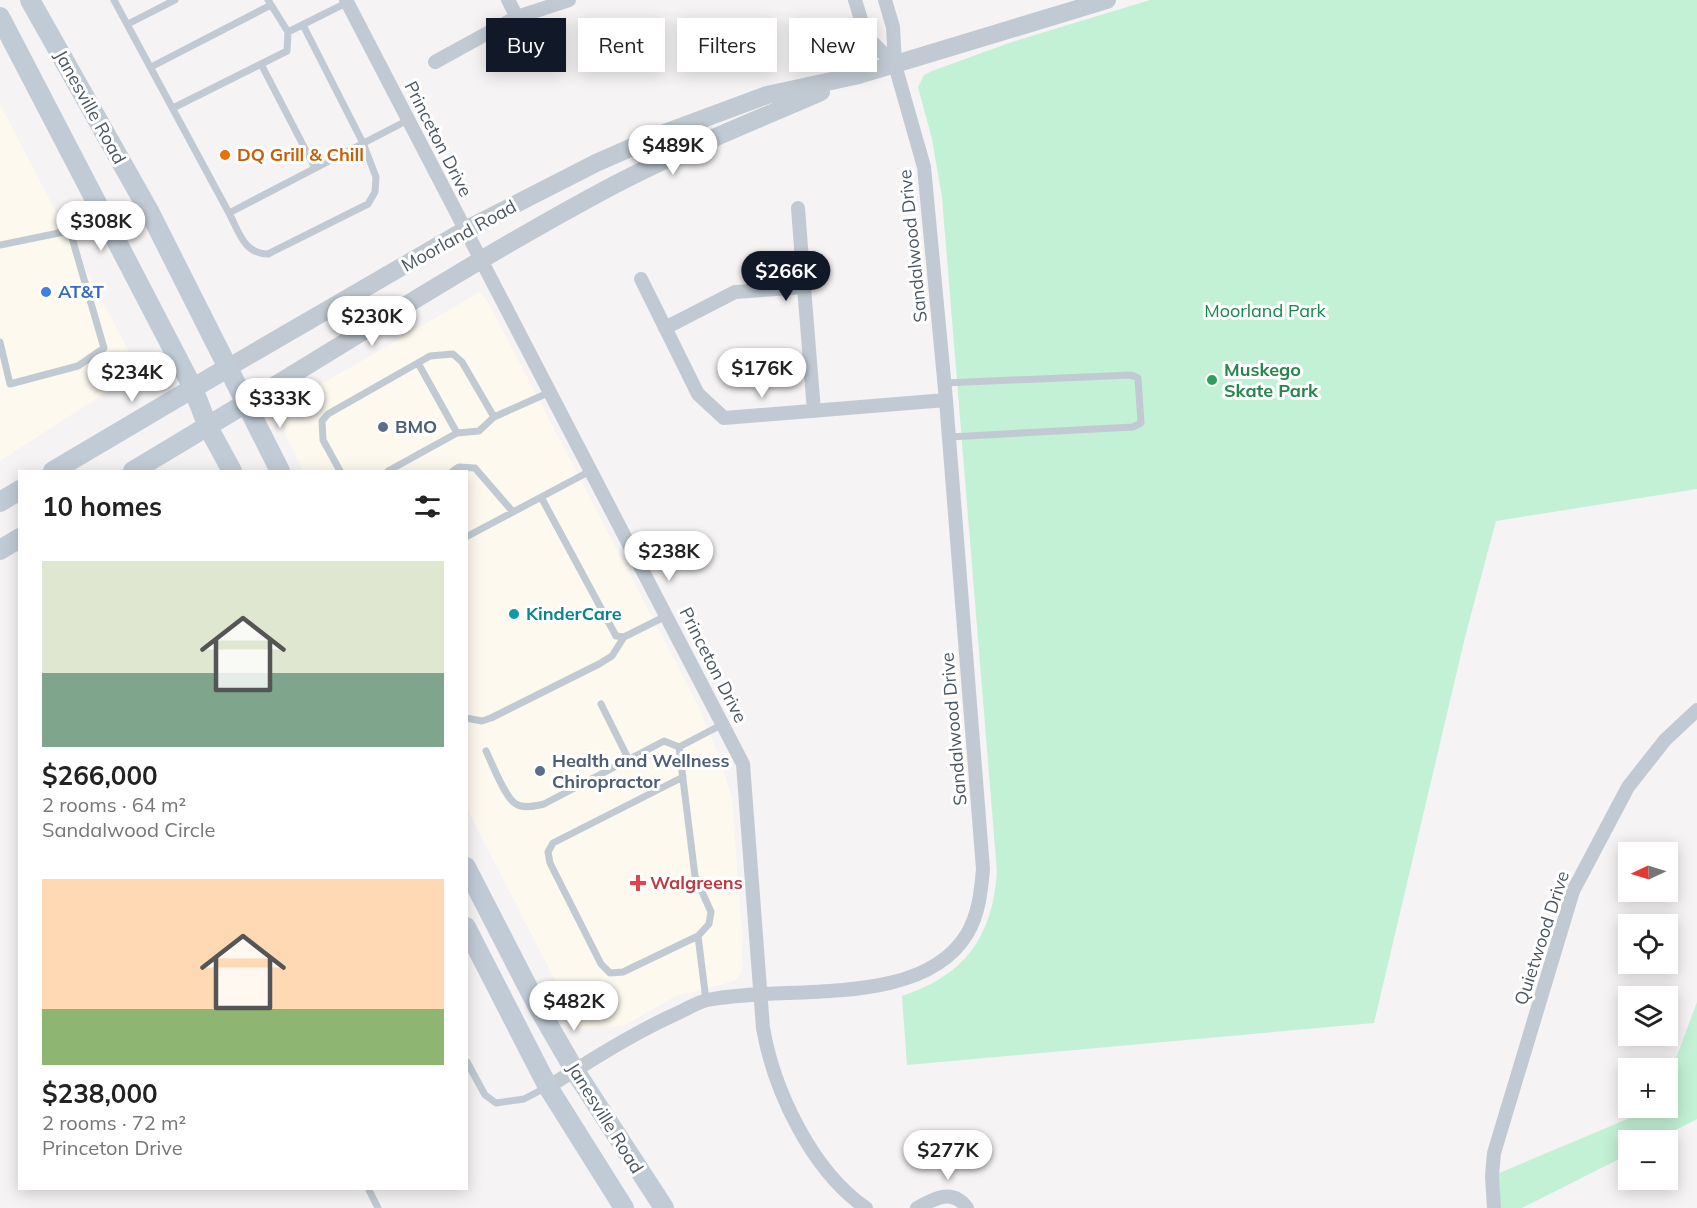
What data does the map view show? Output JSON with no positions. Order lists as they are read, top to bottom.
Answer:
{
  "streets": {
    "main road": ["Janesville Road", "Moorland Road"],
    "street": ["Princeton Drive", "Sandalwood Drive", "Quietwood Drive"]
  },
  "crossings": [
    ["Janesville Road", "Moorland Road"],
    ["Janesville Road", "Sandalwood Drive"],
    ["Princeton Drive", "Moorland Road"],
    ["Princeton Drive", "Sandalwood Drive"],
    ["Moorland Road", "Sandalwood Drive"]
  ],
  "parks": ["Moorland Park"],
  "places": {
    "other": [
      "DQ Grill & Chill",
      "AT&T",
      "Muskego Skate Park",
      "BMO",
      "KinderCare",
      "Health and Wellness Chiropractor"
    ],
    "health": ["Walgreens"]
  },
  "north": "left",
  "page": {
    "chip": [
      "Buy",
      "Rent",
      "Filters",
      "New"
    ],
    "price": [
      "$489K",
      "$308K",
      "$266K",
      "$230K",
      "$176K",
      "$234K",
      "$333K",
      "$238K",
      "$482K",
      "$277K"
    ],
    "heading": "10 homes",
    "list": [
      {
        "name": "$266,000",
        "note": "2 rooms · 64 m² · Sandalwood Circle"
      },
      {
        "name": "$238,000",
        "note": "2 rooms · 72 m² · Princeton Drive"
      }
    ],
    "map_buttons": ["+", "−"]
  }
}
